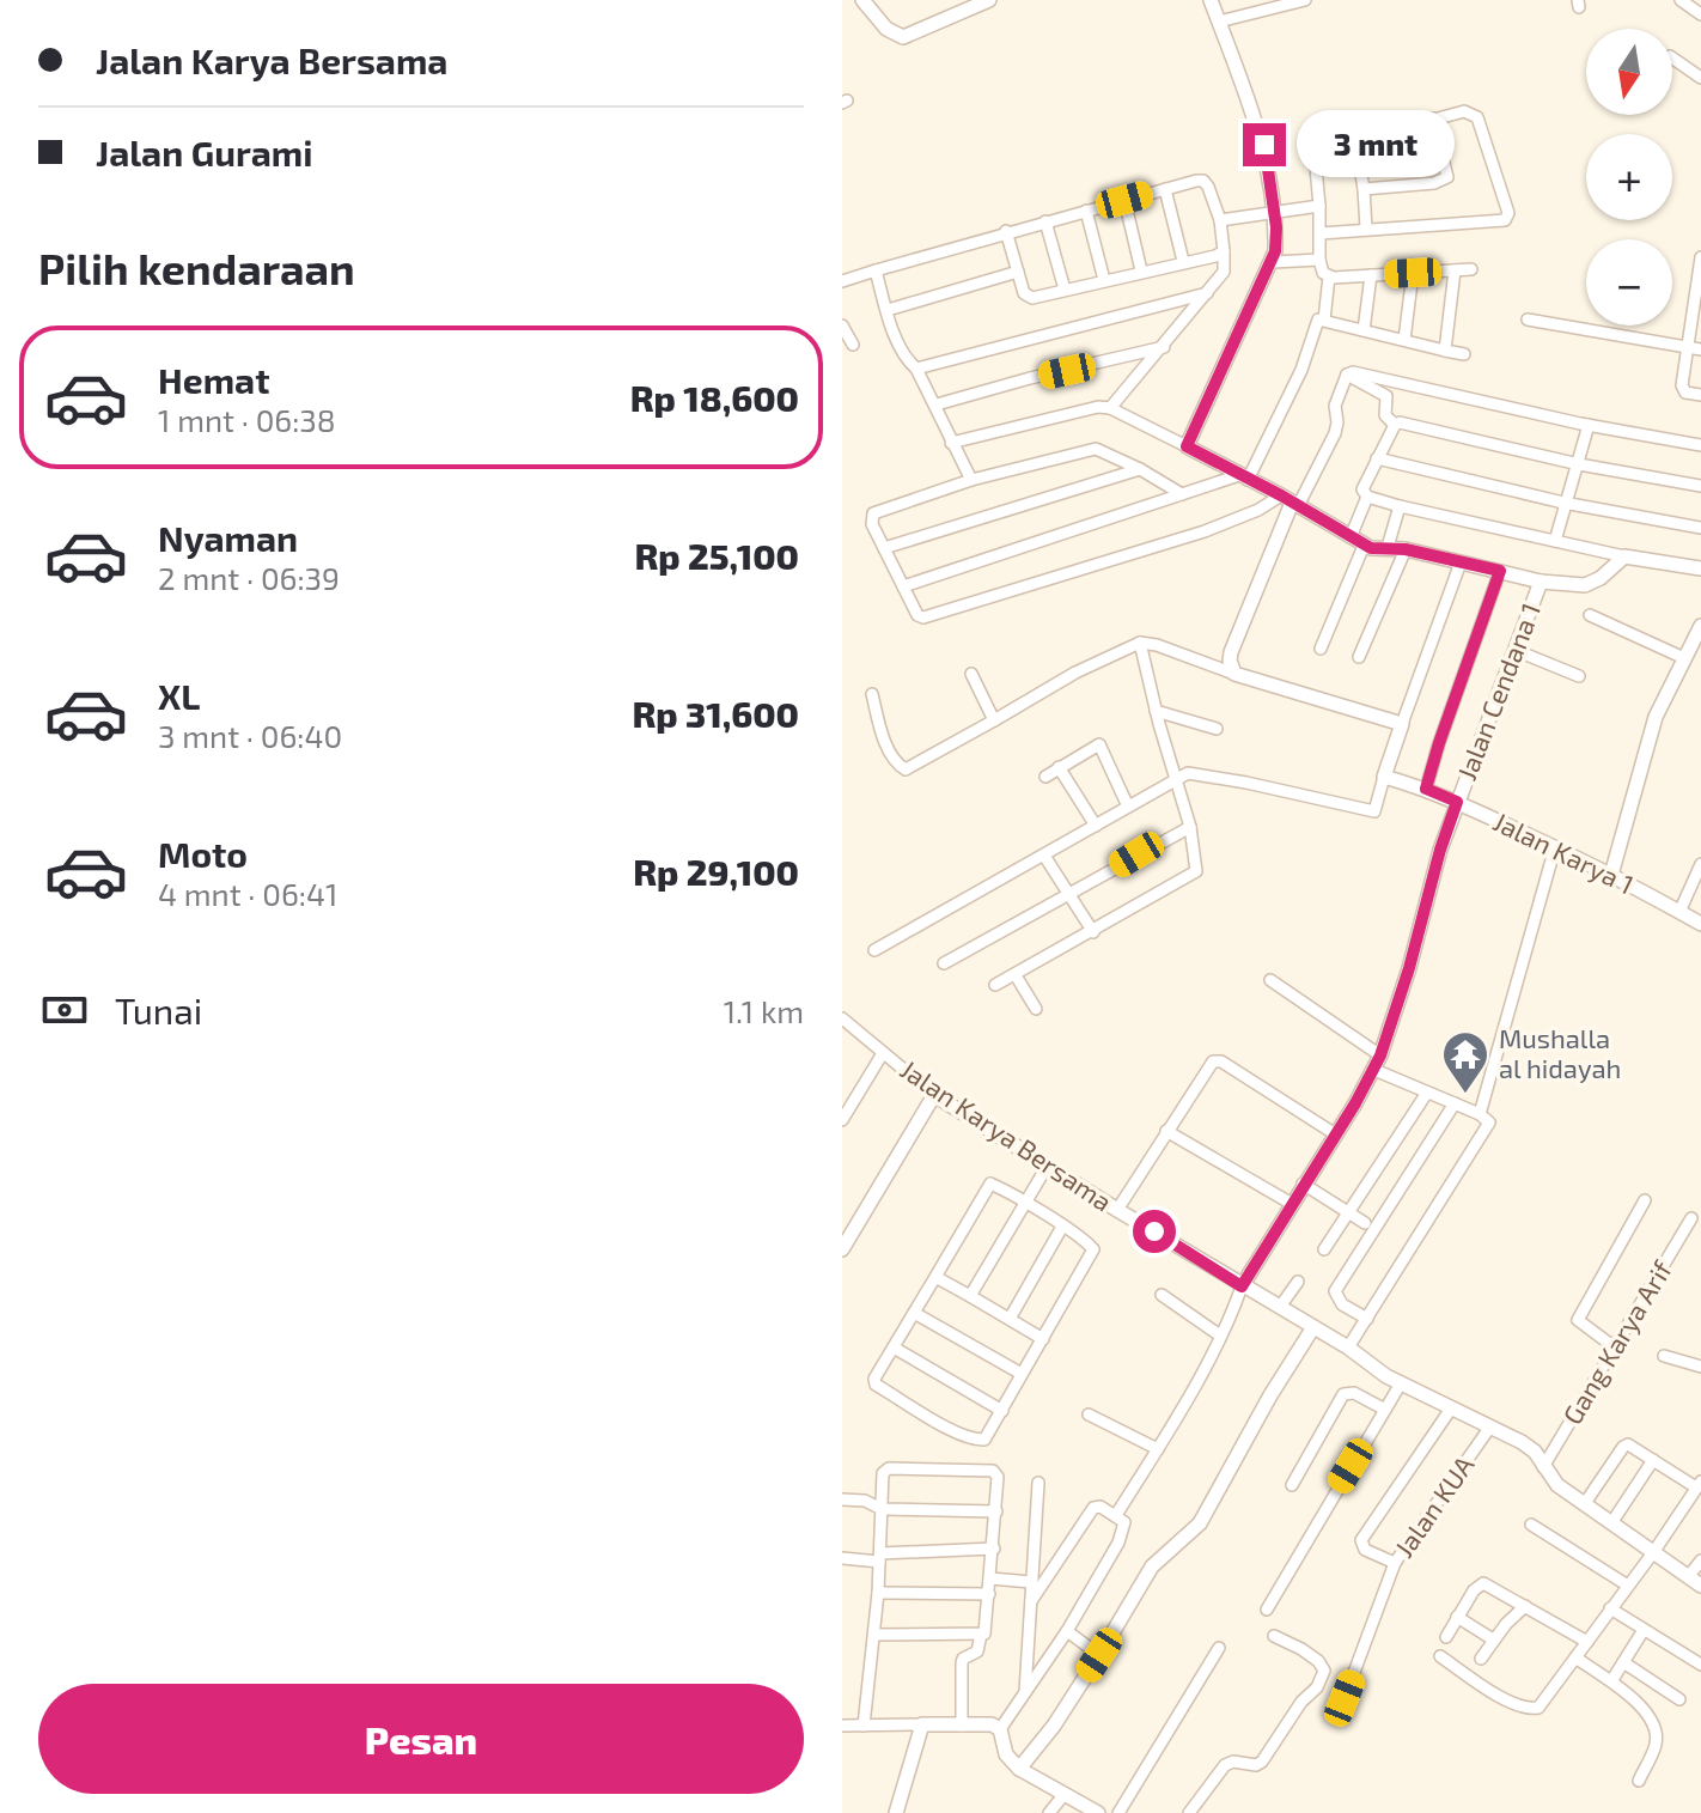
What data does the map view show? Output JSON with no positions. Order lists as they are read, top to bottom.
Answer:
{
  "streets": {
    "street": [
      "Jalan Cendana 1",
      "Jalan Karya 1",
      "Jalan Karya Bersama",
      "Gang Karya Arif",
      "Jalan KUA"
    ]
  },
  "crossings": [
    ["Jalan Cendana 1", "Jalan Karya 1"],
    ["Jalan Cendana 1", "Jalan Karya Bersama"],
    ["Jalan Karya Bersama", "Gang Karya Arif"],
    ["Jalan Karya Bersama", "Jalan KUA"]
  ],
  "places": {
    "temple": ["Mushalla al hidayah"]
  },
  "north": "bottom",
  "page": {
    "banner": ["Jalan Karya Bersama", "Jalan Gurami"],
    "map_buttons": ["+", "−"],
    "bubble": "3 mnt",
    "heading": "Pilih kendaraan",
    "list": [
      {
        "name": "Hemat",
        "note": "1 mnt · 06:38",
        "value": "Rp 18,600"
      },
      {
        "name": "Nyaman",
        "note": "2 mnt · 06:39",
        "value": "Rp 25,100"
      },
      {
        "name": "XL",
        "note": "3 mnt · 06:40",
        "value": "Rp 31,600"
      },
      {
        "name": "Moto",
        "note": "4 mnt · 06:41",
        "value": "Rp 29,100"
      }
    ],
    "pay": ["Tunai", "1.1 km"],
    "buttons": "Pesan"
  }
}
